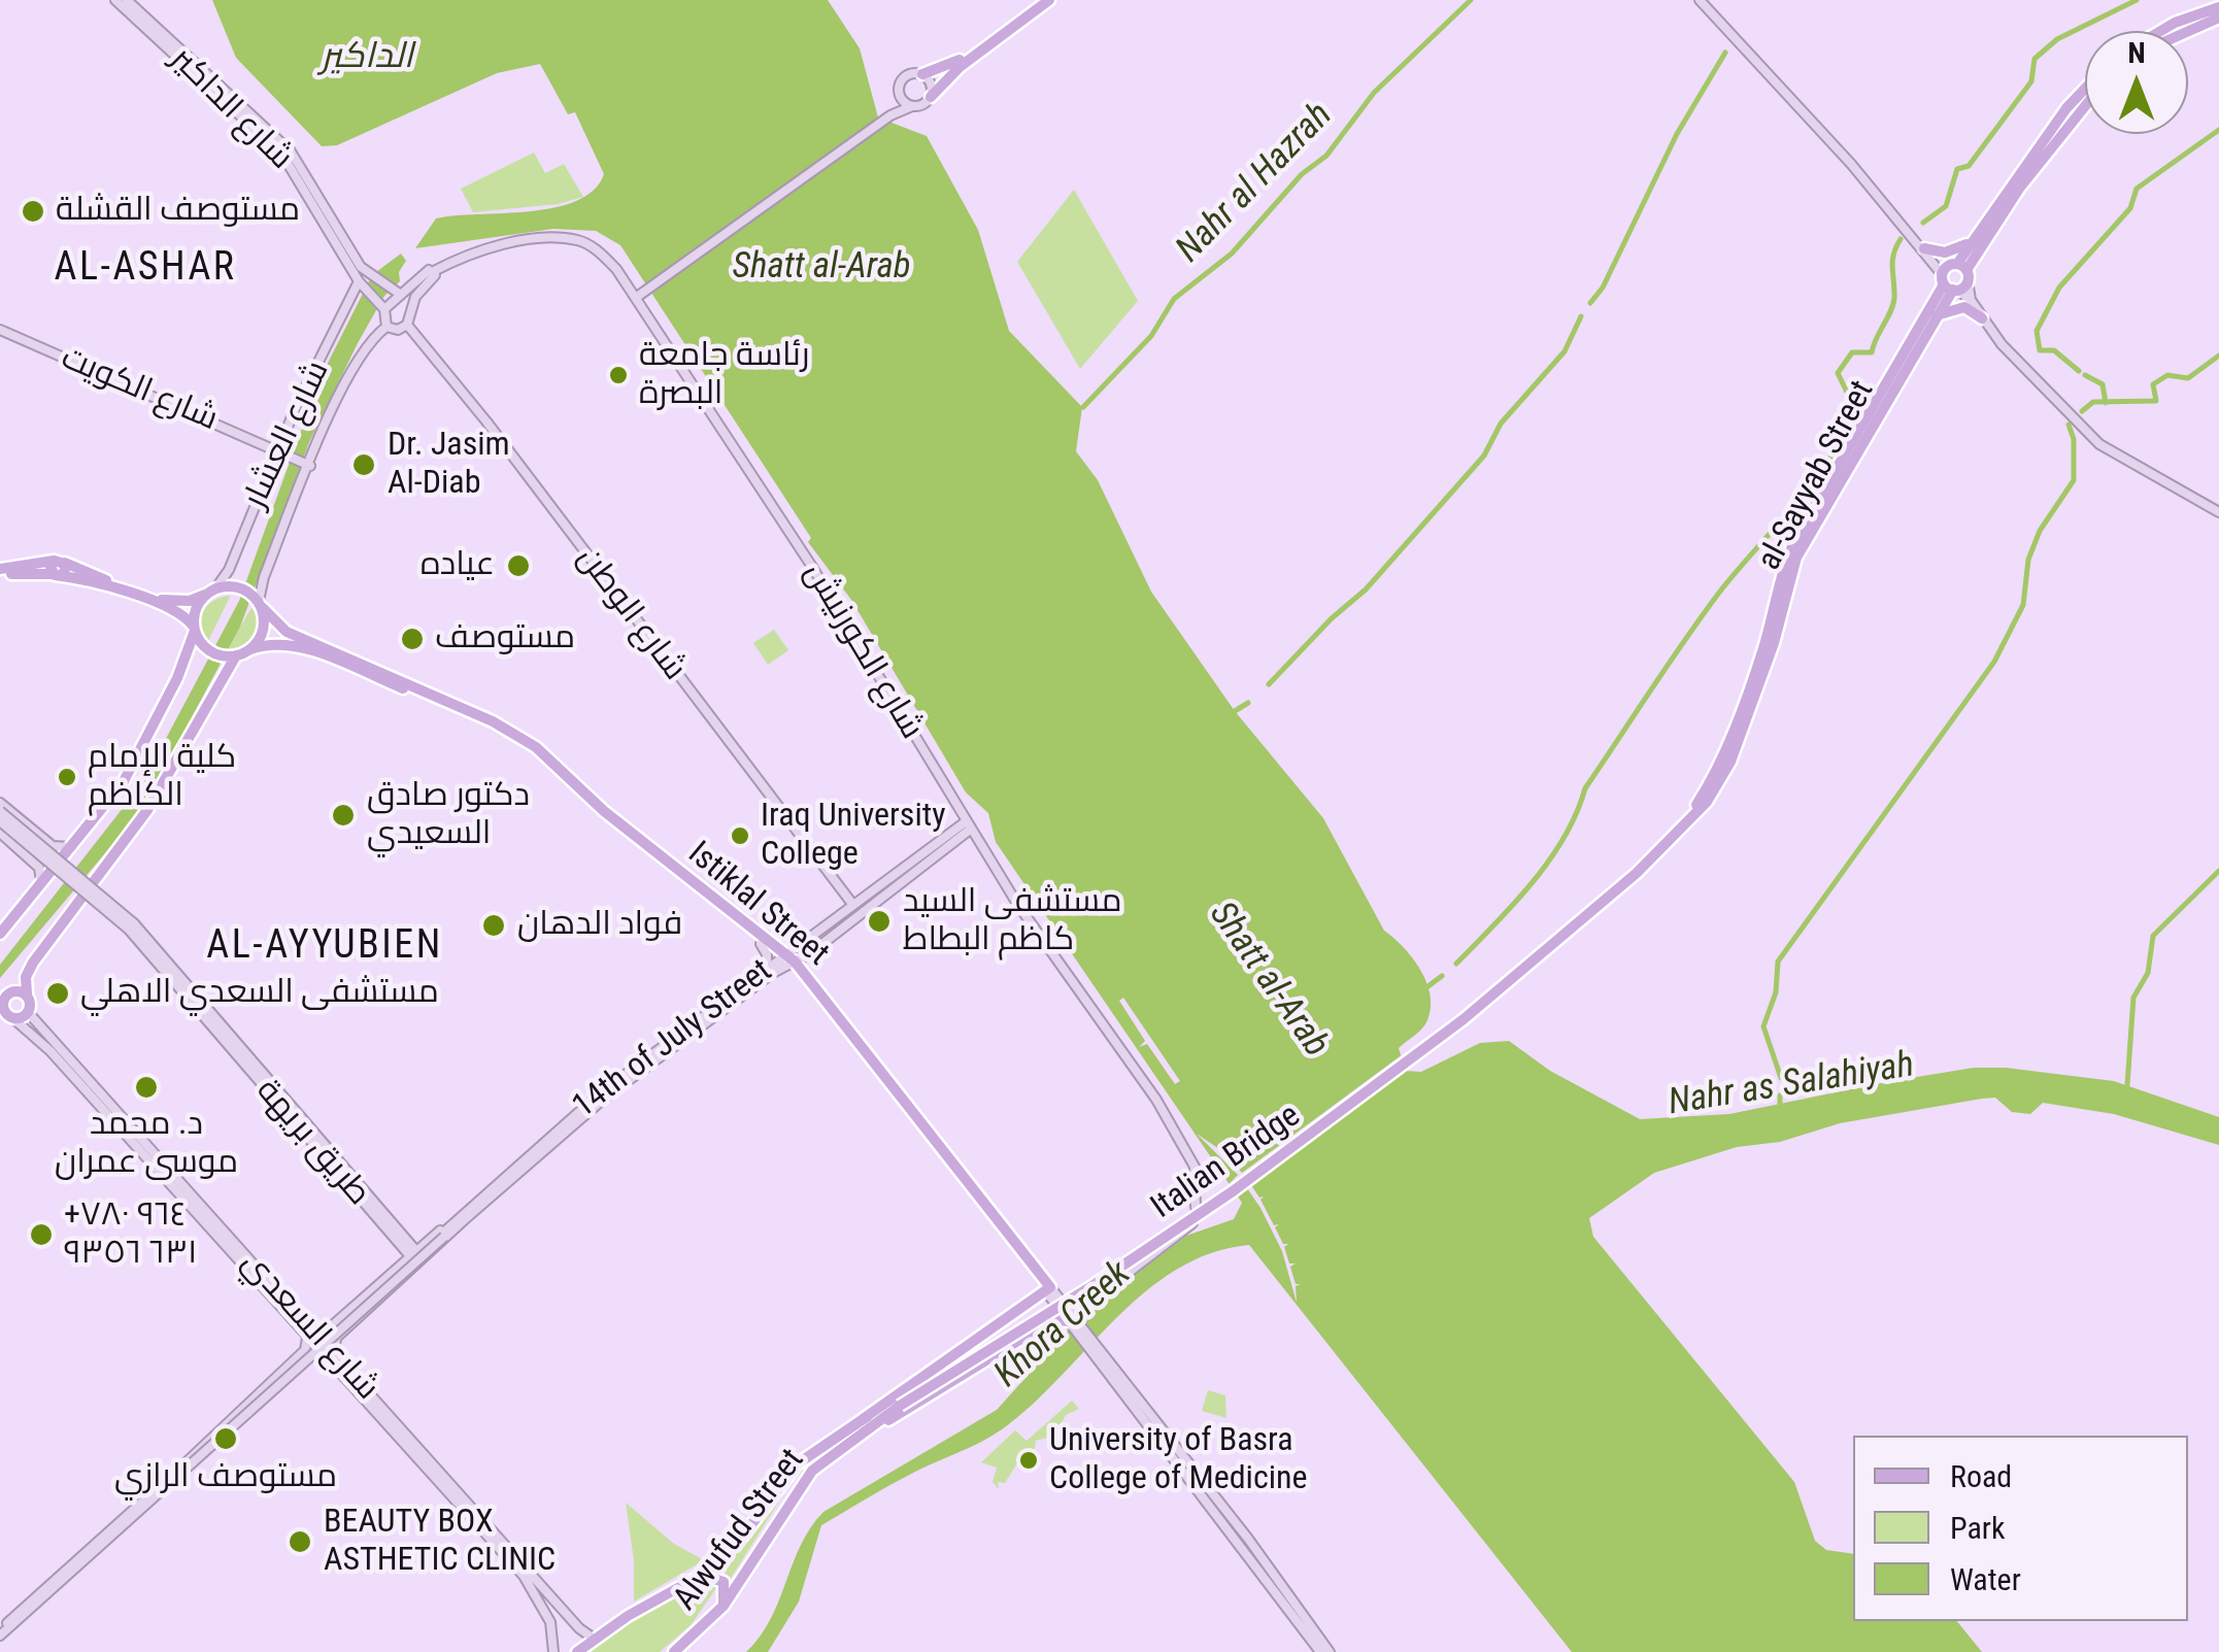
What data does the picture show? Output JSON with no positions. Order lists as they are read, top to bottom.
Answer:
{
  "streets": {
    "main road": [
      "شارع الداكير",
      "شارع الكويت",
      "شارع العشار",
      "al-Sayyab Street",
      "شارع الوطن",
      "شارع الكورنيش",
      "Istiklal Street",
      "14th of July Street",
      "طريق بريهة",
      "Italian Bridge",
      "شارع السعدي",
      "Alwufud Street"
    ]
  },
  "crossings": [
    ["شارع الداكير", "شارع العشار"],
    ["شارع الداكير", "شارع الكورنيش"],
    ["شارع الكويت", "شارع العشار"],
    ["شارع العشار", "Istiklal Street"],
    ["al-Sayyab Street", "Italian Bridge"],
    ["شارع الوطن", "14th of July Street"],
    ["شارع الكورنيش", "14th of July Street"],
    ["Istiklal Street", "14th of July Street"],
    ["Italian Bridge", "Alwufud Street"],
    ["شارع السعدي", "Alwufud Street"]
  ],
  "districts": ["AL-ASHAR", "AL-AYYUBIEN"],
  "water": [
    "الداكير",
    "Nahr al Hazrah",
    "Shatt al-Arab",
    "Nahr as Salahiyah",
    "Khora Creek"
  ],
  "places": [
    "مستوصف القشلة",
    "رئاسة جامعة البصرة",
    "Dr. Jasim Al-Diab",
    "عياده",
    "مستوصف",
    "كلية الإمام الكاظم",
    "دكتور صادق السعيدي",
    "Iraq University College",
    "مستشفى السيد كاظم البطاط",
    "فواد الدهان",
    "مستشفى السعدي الاهلي",
    "د. محمد موسى عمران",
    "+٩٦٤ ٧٨٠ ٦٣١ ٩٣٥٦",
    "مستوصف الرازي",
    "University of Basra College of Medicine",
    "BEAUTY BOX ASTHETIC CLINIC"
  ],
  "legend": ["Road", "Park", "Water"],
  "north": "top"
}
